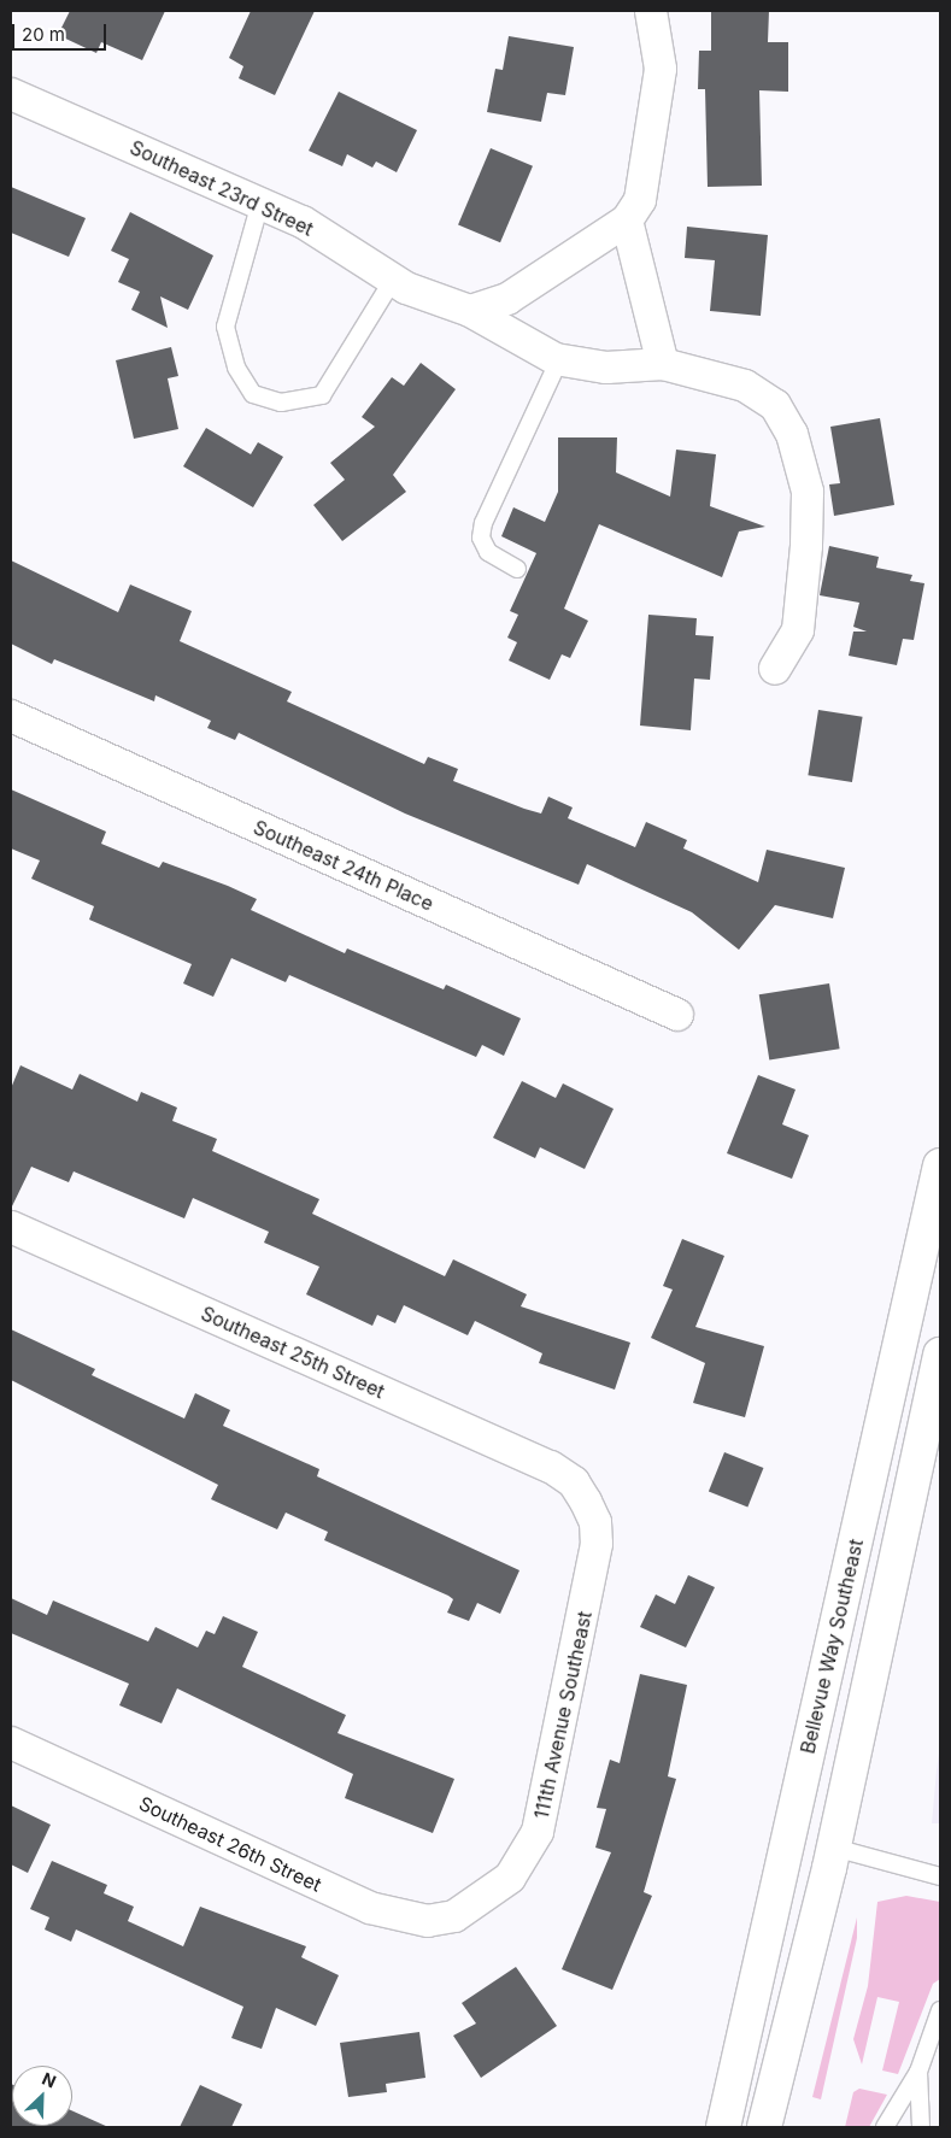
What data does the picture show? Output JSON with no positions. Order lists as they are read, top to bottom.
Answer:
{
  "streets": {
    "main road": ["Bellevue Way Southeast"],
    "street": [
      "Southeast 23rd Street",
      "Southeast 24th Place",
      "Southeast 25th Street",
      "111th Avenue Southeast",
      "Southeast 26th Street"
    ]
  },
  "crossings": [
    ["Southeast 25th Street", "111th Avenue Southeast"],
    ["111th Avenue Southeast", "Southeast 26th Street"]
  ],
  "scale_bar": "20 m",
  "north": "top right"
}
